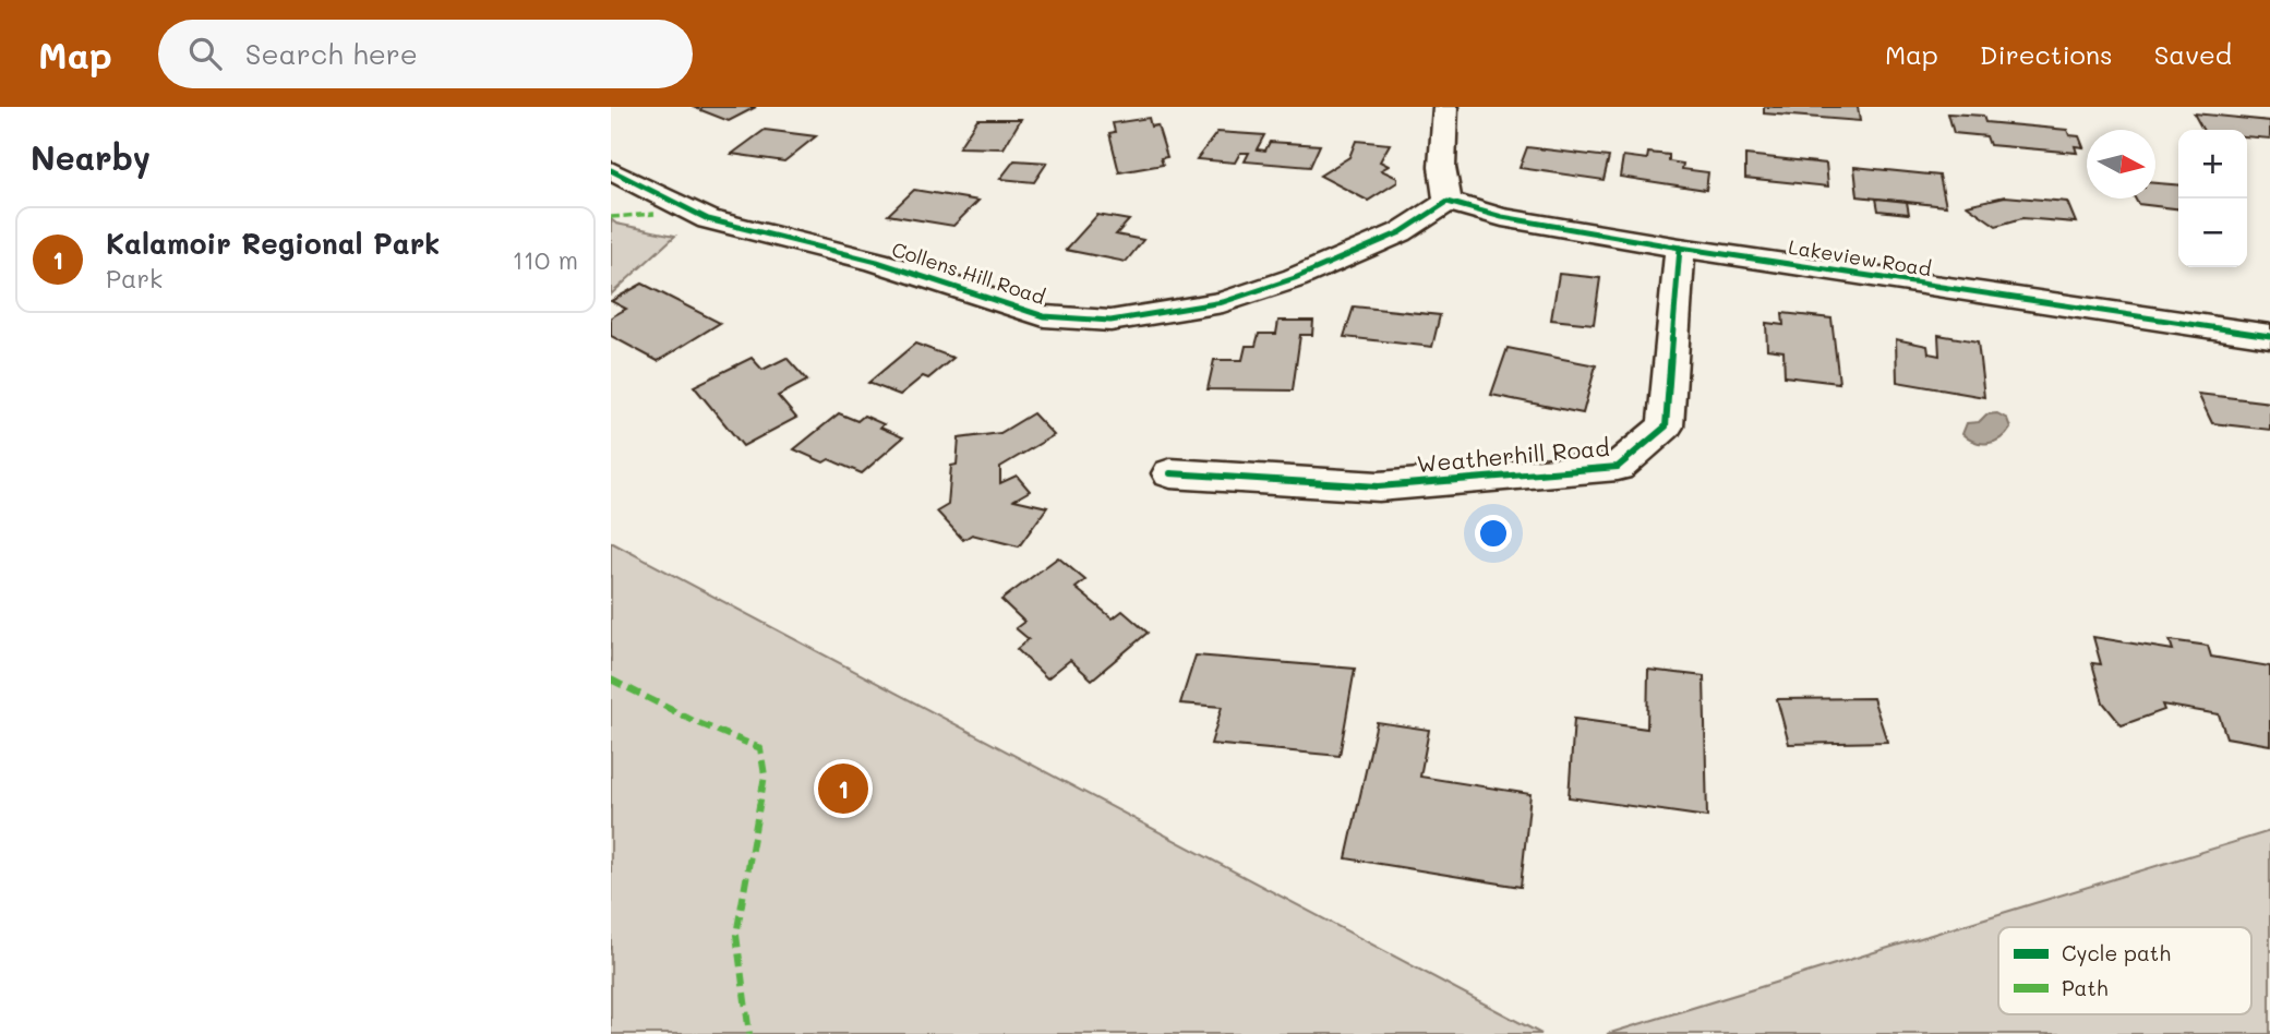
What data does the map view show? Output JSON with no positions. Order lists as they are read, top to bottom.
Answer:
{
  "streets": {
    "street": ["Lakeview Road", "Collens Hill Road", "Weatherhill Road"]
  },
  "crossings": [
    ["Lakeview Road", "Collens Hill Road"],
    ["Lakeview Road", "Weatherhill Road"]
  ],
  "legend": ["Cycle path", "Path"],
  "north": "right",
  "page": {
    "header": "Map",
    "search": "Search here",
    "nav": ["Map", "Directions", "Saved"],
    "heading": "Nearby",
    "map_buttons": ["+", "−"],
    "list": [
      {
        "mark": "1",
        "name": "Kalamoir Regional Park",
        "note": "Park",
        "value": "110 m"
      }
    ],
    "pins": "1"
  }
}
